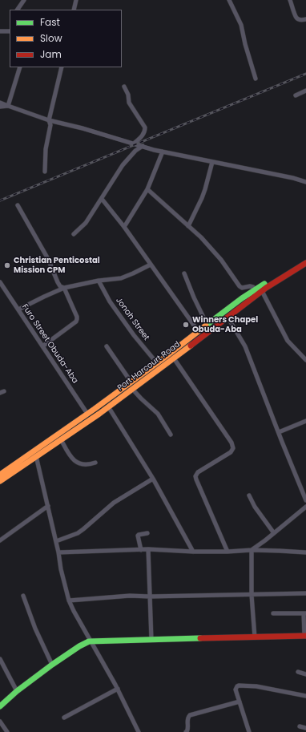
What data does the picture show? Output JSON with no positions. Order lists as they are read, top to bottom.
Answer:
{
  "streets": {
    "main road": ["Port Harcourt Road"],
    "street": ["Jonah Street", "Furo Street Obuda-Aba"]
  },
  "crossings": [
    ["Jonah Street", "Port Harcourt Road"],
    ["Furo Street Obuda-Aba", "Port Harcourt Road"]
  ],
  "places": ["Christian Penticostal Mission CPM", "Winners Chapel Obuda-Aba"],
  "legend": ["Fast", "Slow", "Jam"]
}
